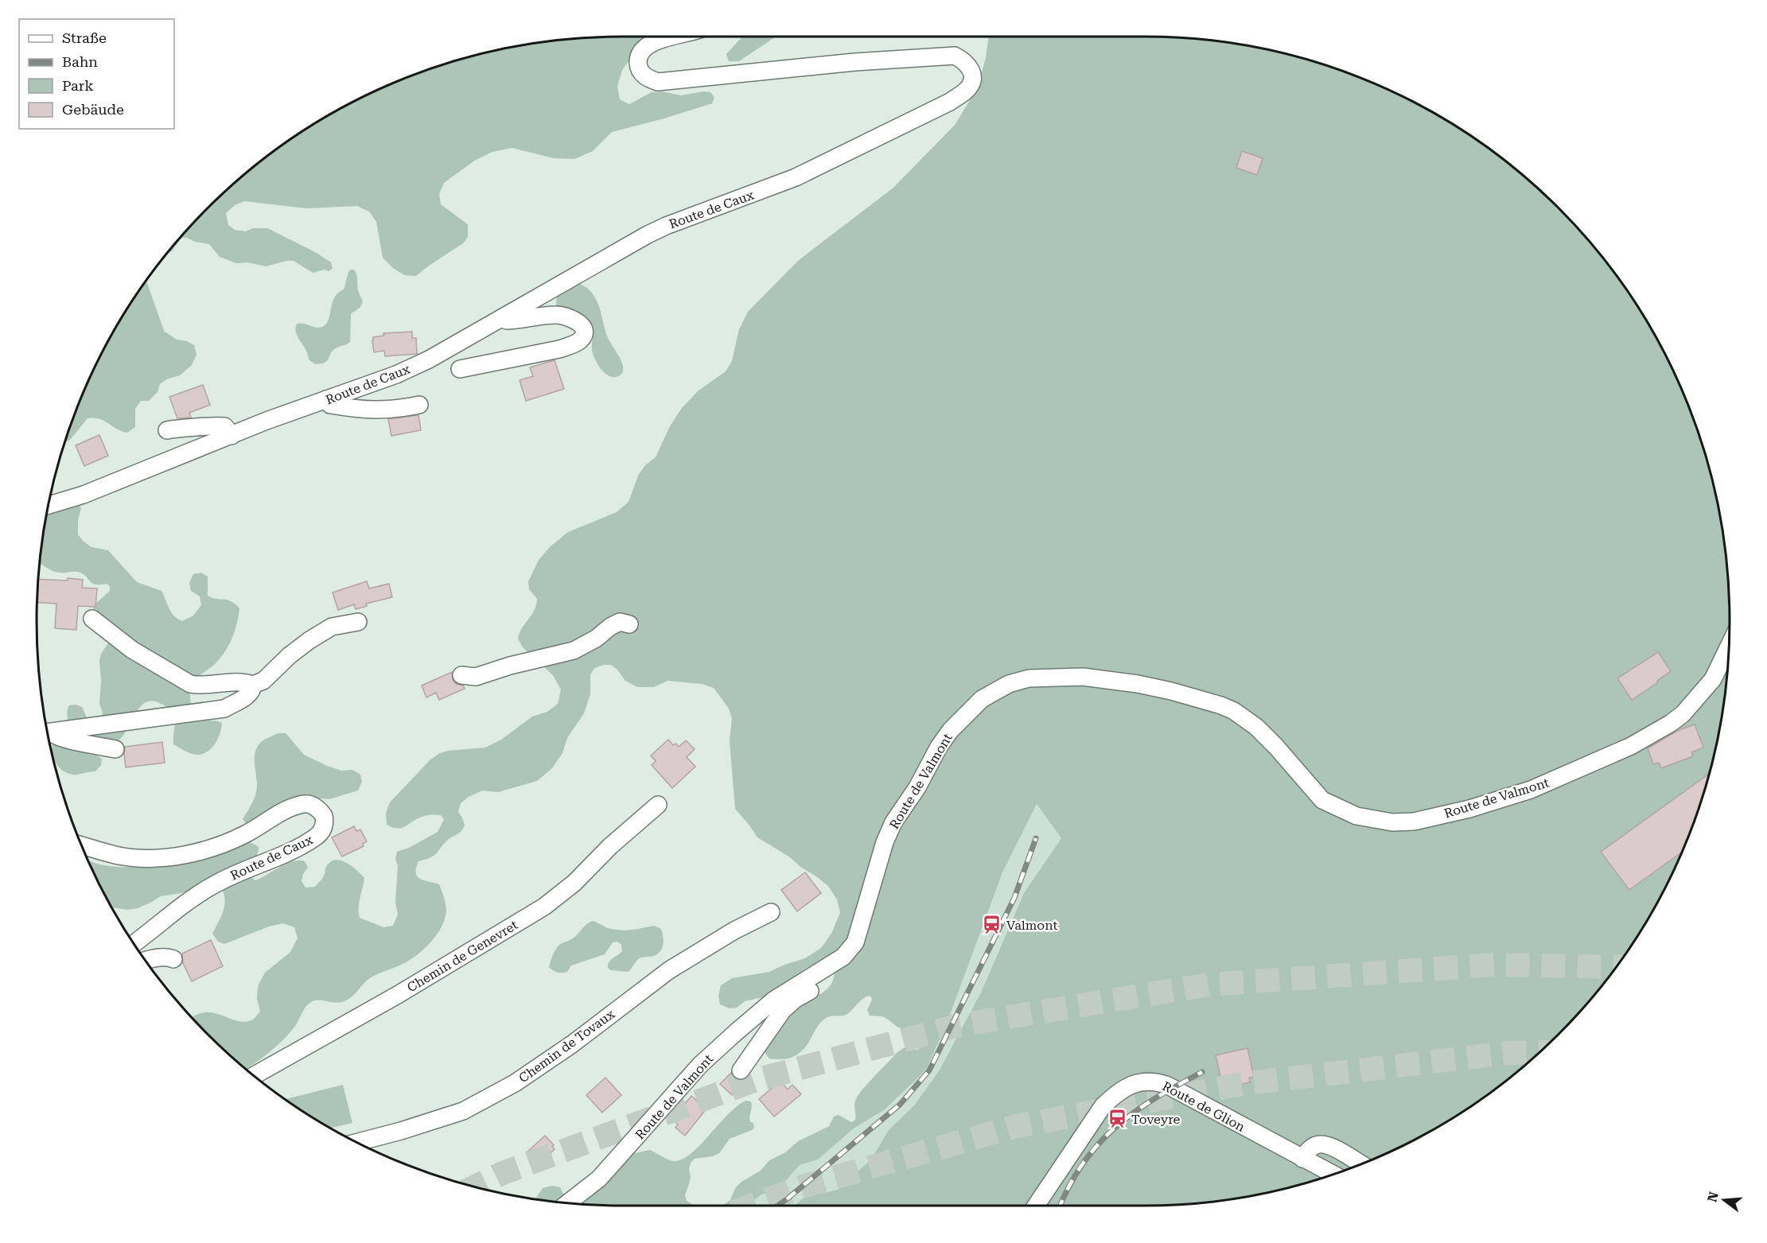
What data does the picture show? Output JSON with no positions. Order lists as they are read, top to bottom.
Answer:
{
  "streets": {
    "street": [
      "Route de Caux",
      "Route de Valmont",
      "Chemin de Genevret",
      "Chemin de Tovaux",
      "Route de Glion"
    ]
  },
  "places": {
    "station": ["Valmont", "Toveyre"]
  },
  "legend": [
    "Straße",
    "Bahn",
    "Park",
    "Gebäude"
  ],
  "north": "left"
}
